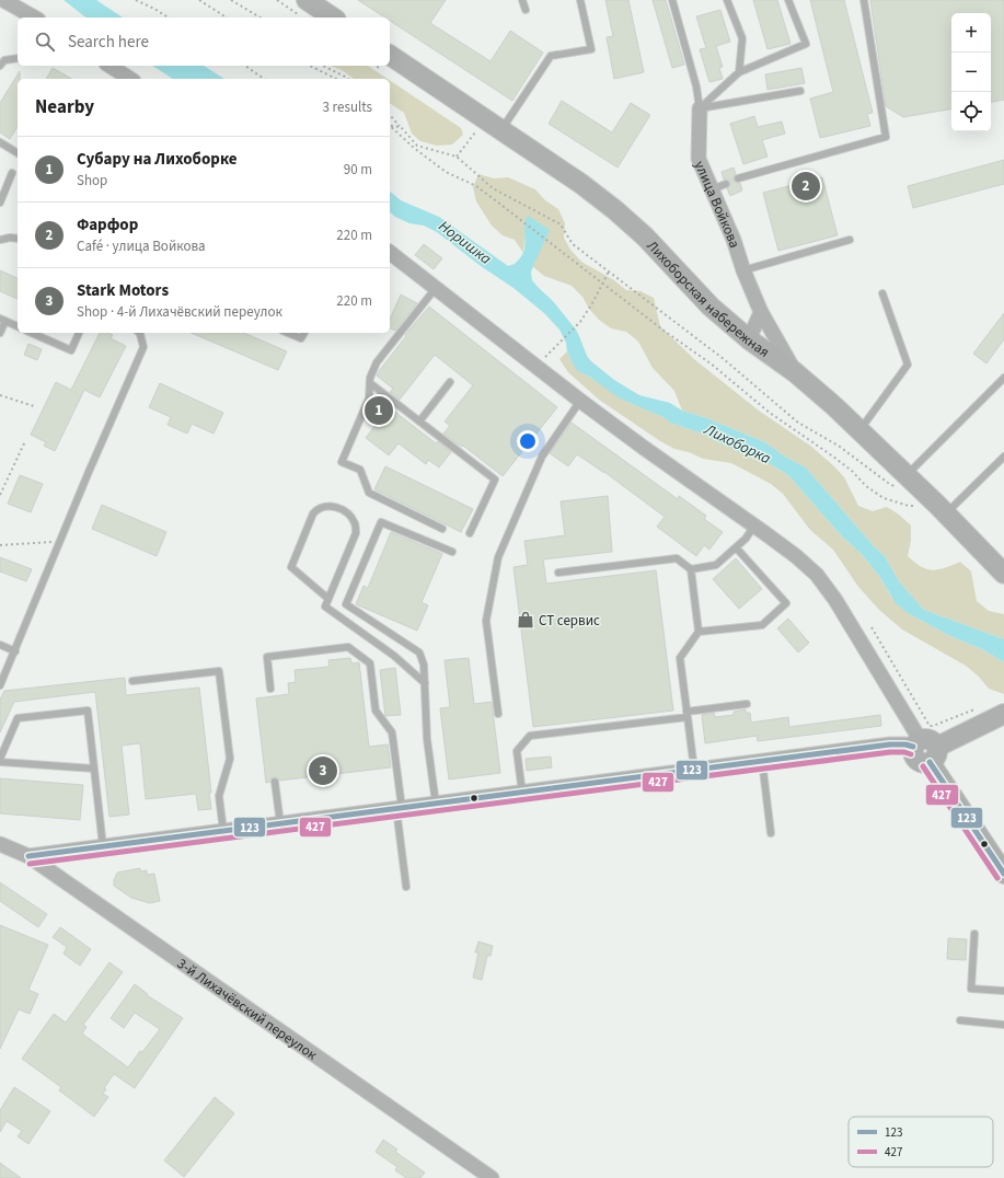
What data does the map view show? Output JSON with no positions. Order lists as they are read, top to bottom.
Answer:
{
  "streets": {
    "street": ["улица Войкова", "Лихоборская набережная", "3-й Лихачёвский переулок"]
  },
  "crossings": [
    ["улица Войкова", "Лихоборская набережная"]
  ],
  "water": ["Норишка", "Лихоборка"],
  "places": {
    "shop": ["СТ сервис"]
  },
  "lines": ["transit line 123", "transit line 427"],
  "legend": ["123", "427"],
  "page": {
    "map_buttons": ["+", "−"],
    "search": "Search here",
    "heading": ["Nearby", "3 results"],
    "list": [
      {
        "mark": "1",
        "name": "Субару на Лихоборке",
        "note": "Shop",
        "value": "90 m"
      },
      {
        "mark": "2",
        "name": "Фарфор",
        "note": "Café · улица Войкова",
        "value": "220 m"
      },
      {
        "mark": "3",
        "name": "Stark Motors",
        "note": "Shop · 4-й Лихачёвский переулок",
        "value": "220 m"
      }
    ],
    "pins": ["2", "1", "3"]
  }
}
